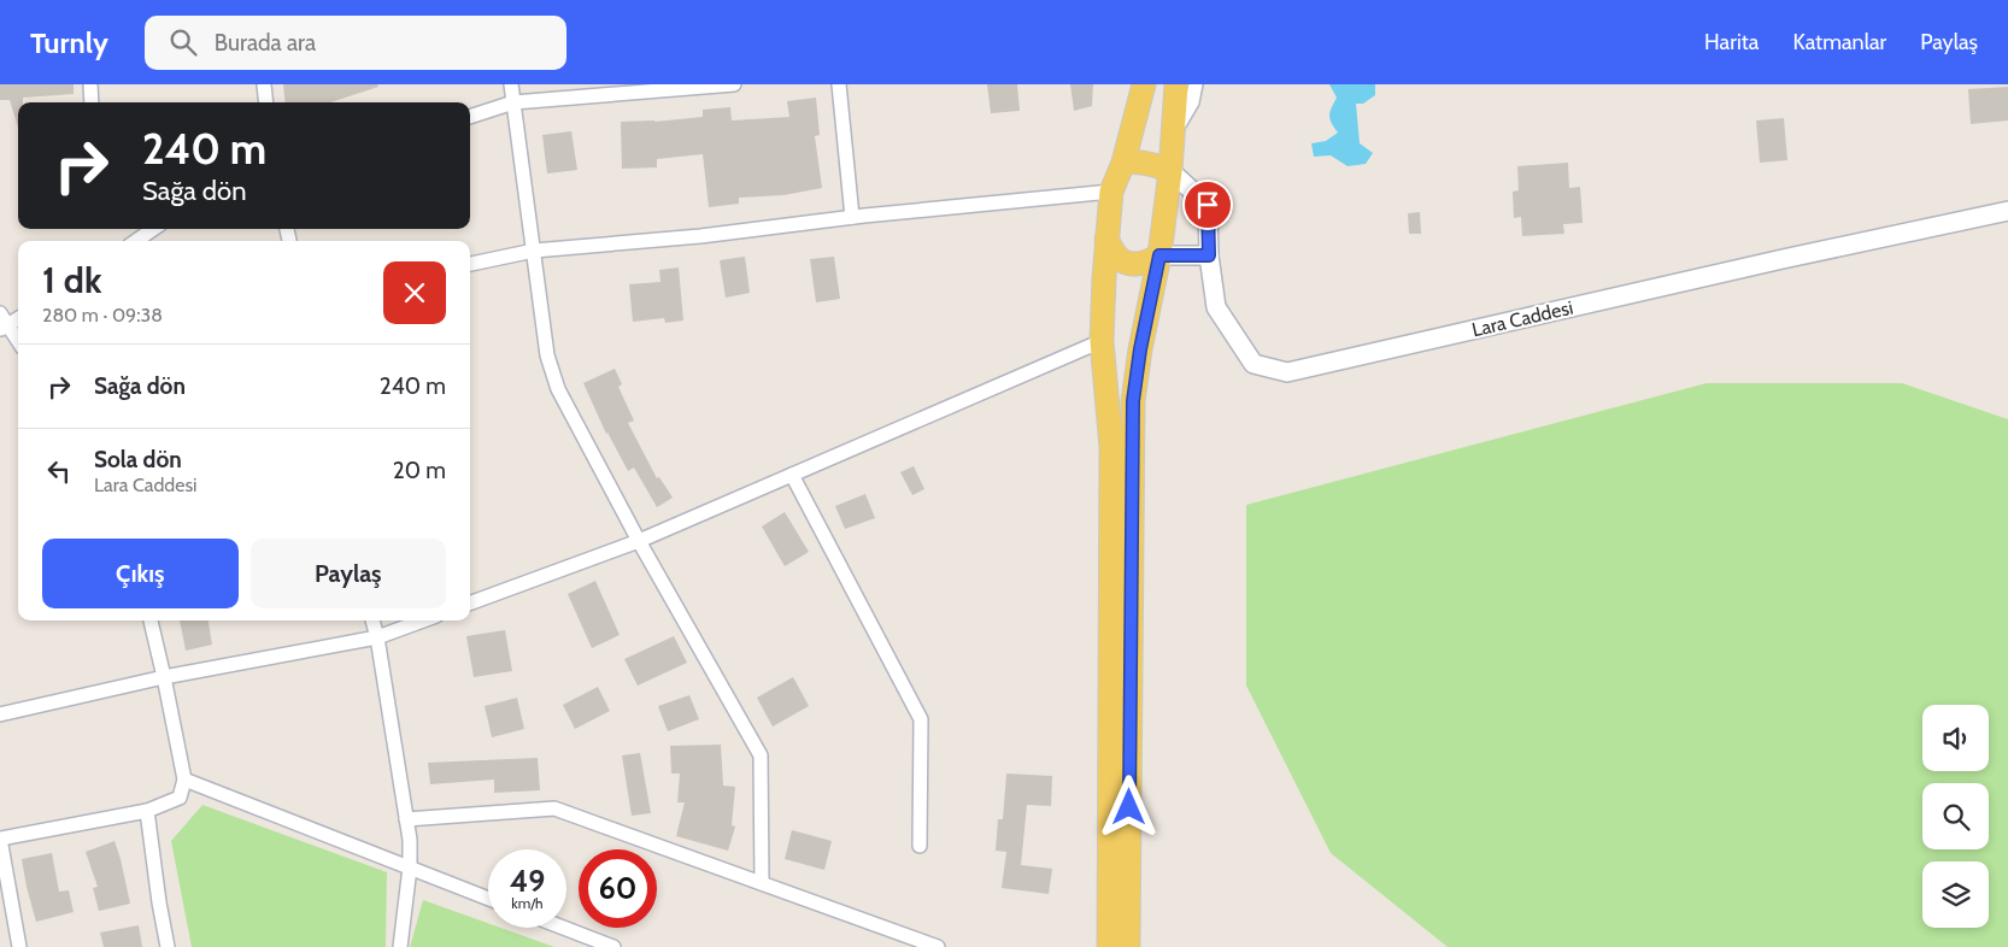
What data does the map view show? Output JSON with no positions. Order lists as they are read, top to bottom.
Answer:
{
  "streets": {
    "street": ["Lara Caddesi"]
  },
  "page": {
    "header": "Turnly",
    "search": "Burada ara",
    "nav": ["Harita", "Katmanlar", "Paylaş"],
    "turn": ["240 m", "Sağa dön"],
    "heading": ["1 dk", "280 m · 09:38"],
    "list": [
      {
        "name": "Sağa dön",
        "value": "240 m"
      },
      {
        "name": "Sola dön",
        "note": "Lara Caddesi",
        "value": "20 m"
      }
    ],
    "buttons": ["Çıkış", "Paylaş"],
    "speed": "49 km/h",
    "limit": "60"
  }
}
